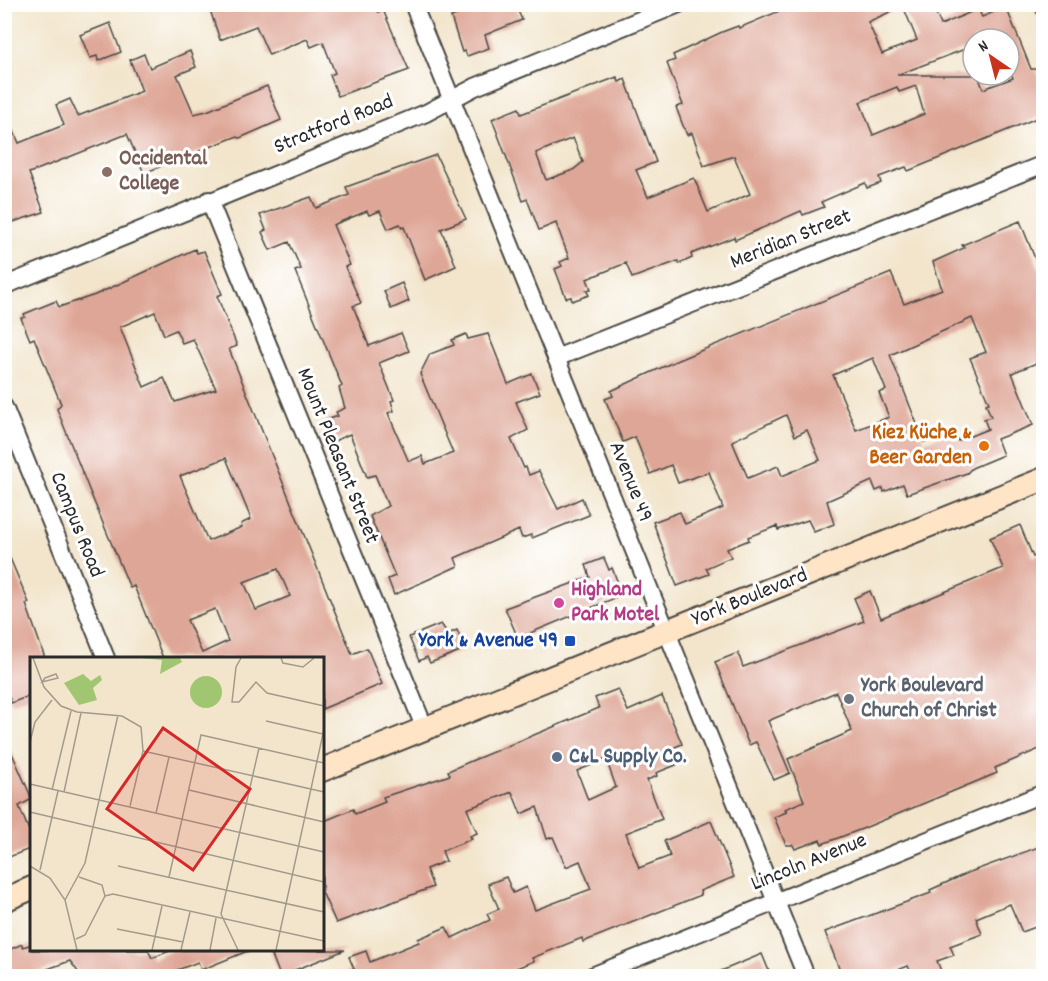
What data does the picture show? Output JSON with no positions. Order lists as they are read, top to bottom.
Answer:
{
  "streets": {
    "main road": ["York Boulevard"],
    "street": [
      "Stratford Road",
      "Meridian Street",
      "Mount Pleasant Street",
      "Avenue 49",
      "Campus Road",
      "Lincoln Avenue"
    ]
  },
  "crossings": [
    ["Stratford Road", "Mount Pleasant Street"],
    ["Stratford Road", "Avenue 49"],
    ["Meridian Street", "Avenue 49"],
    ["Mount Pleasant Street", "York Boulevard"],
    ["Avenue 49", "York Boulevard"],
    ["Avenue 49", "Lincoln Avenue"]
  ],
  "places": {
    "other": [
      "Occidental College",
      "Kiez Küche & Beer Garden",
      "Highland Park Motel",
      "York Boulevard Church of Christ",
      "C&L Supply Co."
    ],
    "transit": ["York & Avenue 49"]
  },
  "north": "top left"
}
